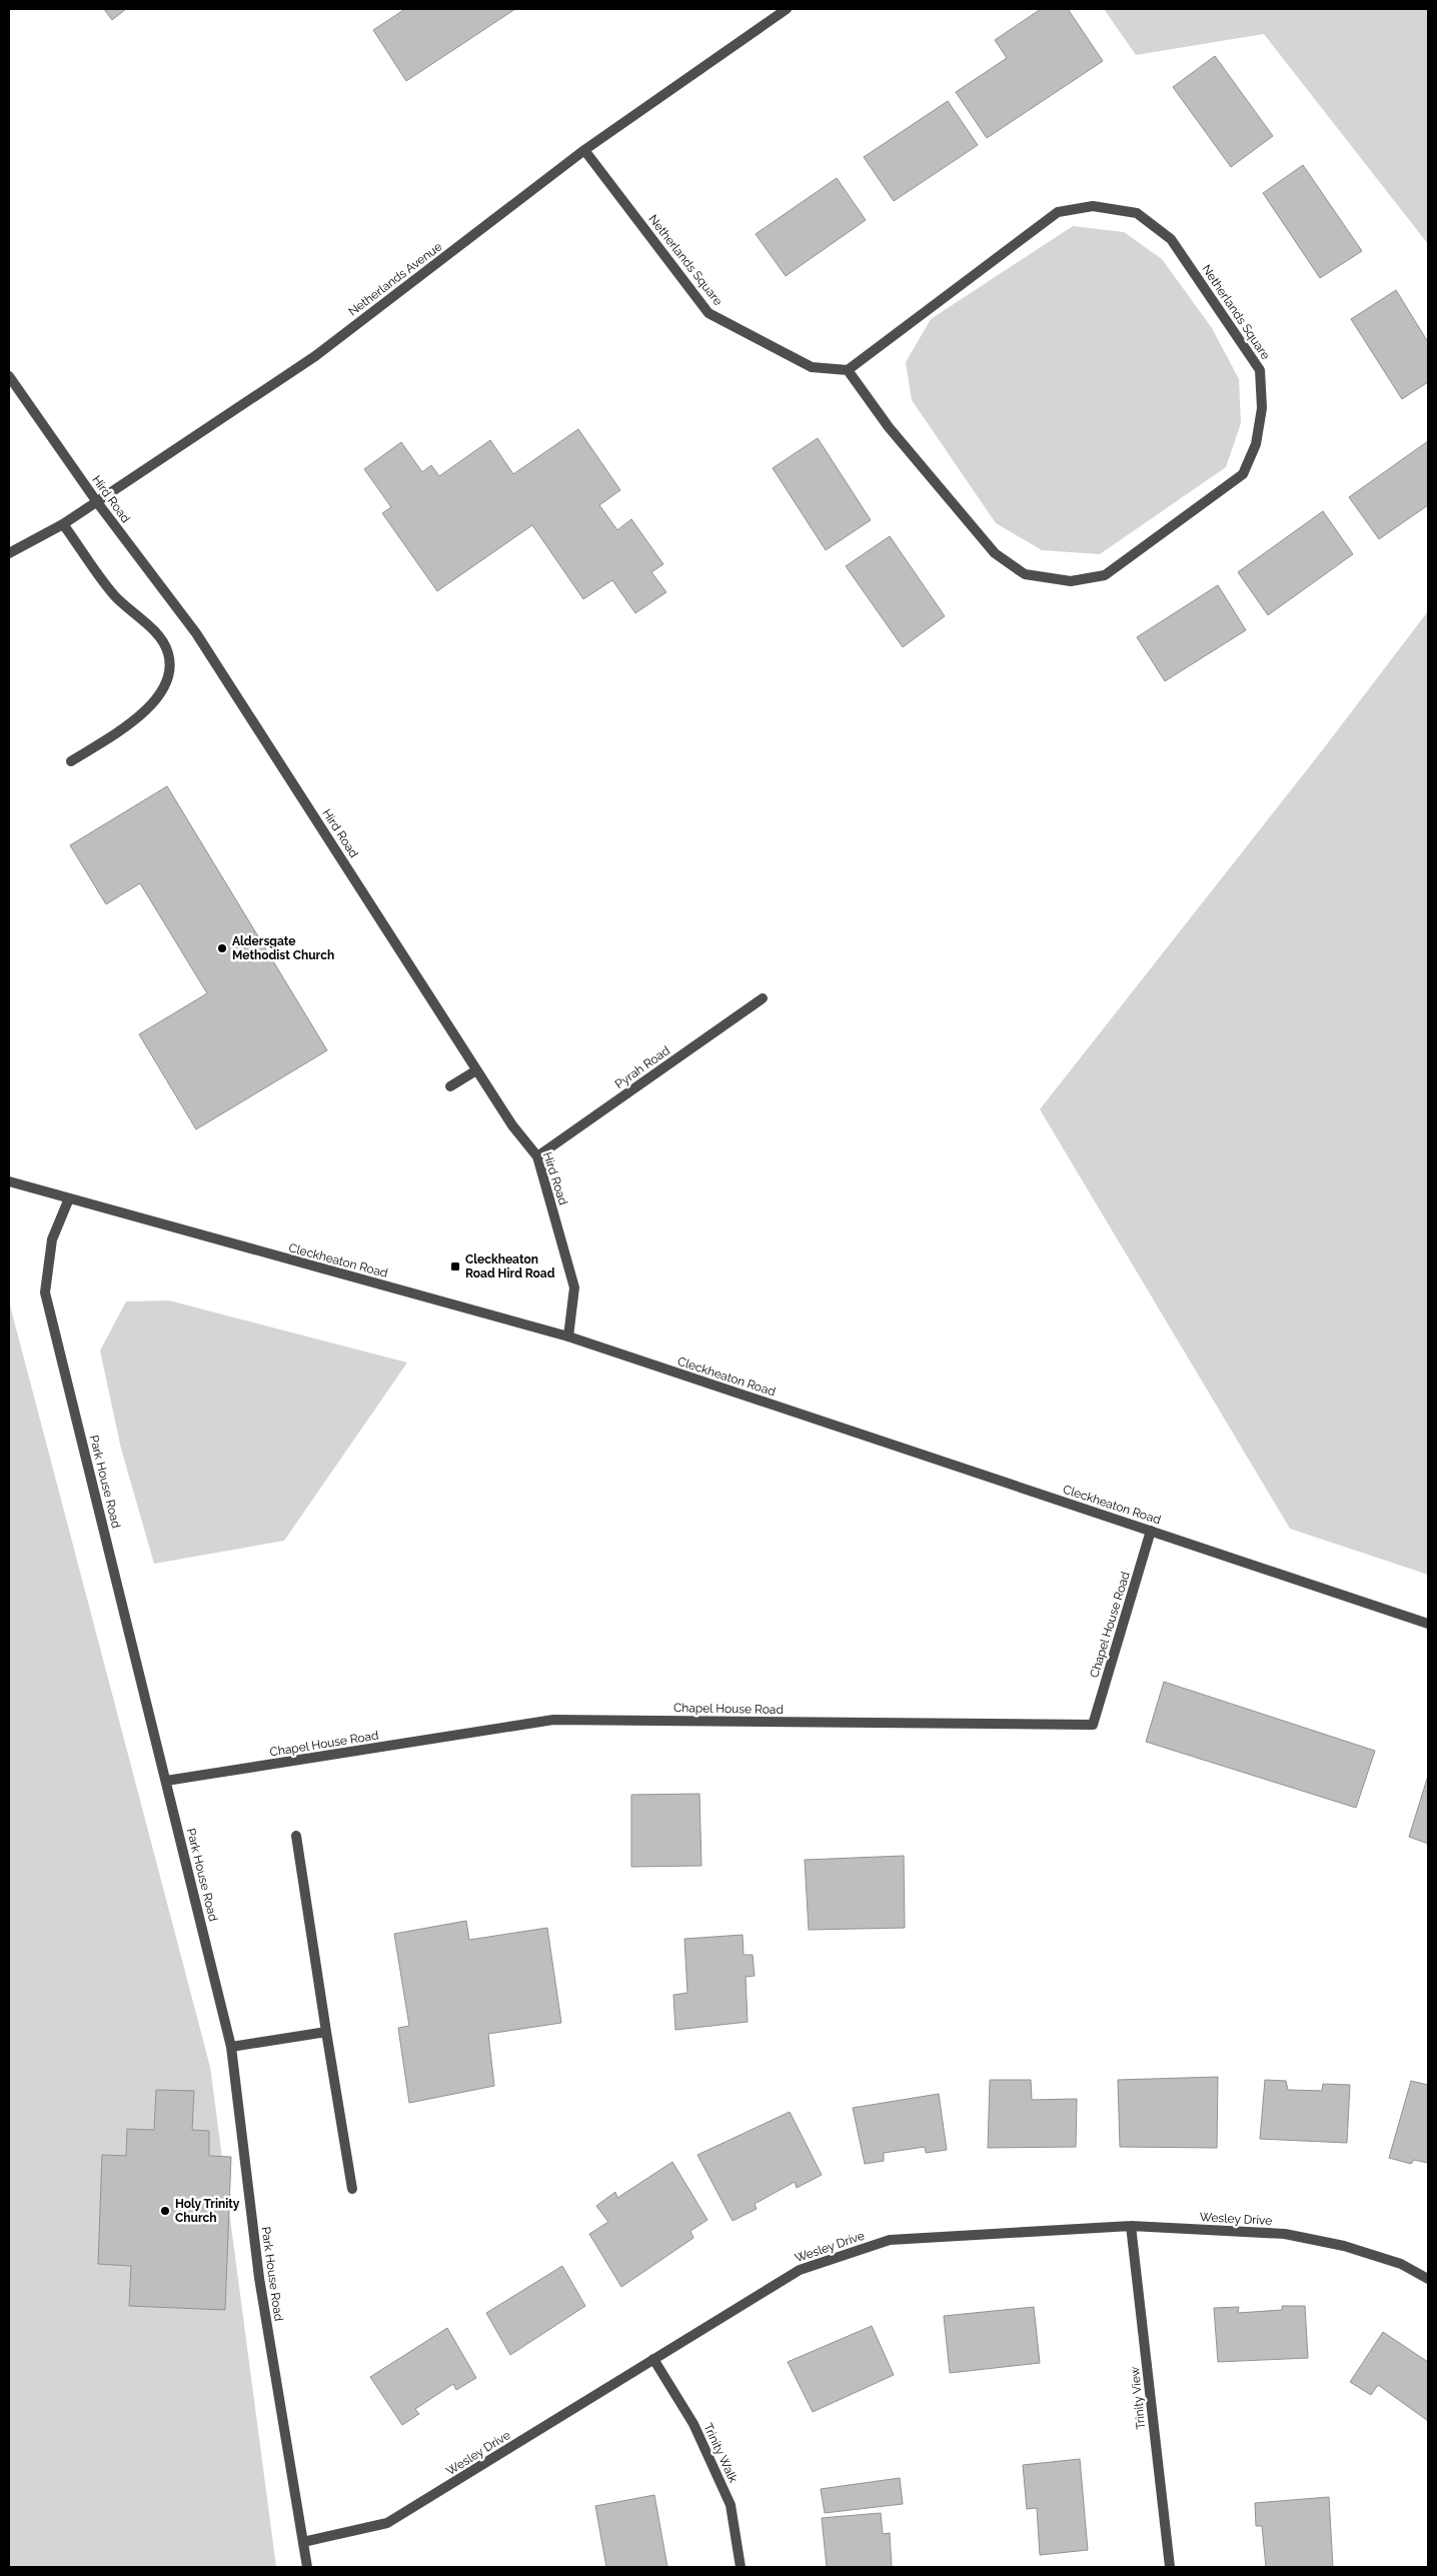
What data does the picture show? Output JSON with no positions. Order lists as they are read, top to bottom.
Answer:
{
  "streets": {
    "street": [
      "Netherlands Square",
      "Netherlands Avenue",
      "Hird Road",
      "Pyrah Road",
      "Cleckheaton Road",
      "Park House Road",
      "Chapel House Road",
      "Wesley Drive",
      "Trinity View",
      "Trinity Walk"
    ]
  },
  "crossings": [
    ["Netherlands Square", "Netherlands Avenue"],
    ["Netherlands Avenue", "Hird Road"],
    ["Hird Road", "Pyrah Road"],
    ["Hird Road", "Cleckheaton Road"],
    ["Cleckheaton Road", "Park House Road"],
    ["Cleckheaton Road", "Chapel House Road"],
    ["Park House Road", "Chapel House Road"],
    ["Park House Road", "Wesley Drive"],
    ["Wesley Drive", "Trinity View"],
    ["Wesley Drive", "Trinity Walk"]
  ],
  "places": {
    "other": ["Aldersgate Methodist Church", "Holy Trinity Church"],
    "transit": ["Cleckheaton Road Hird Road"]
  }
}
